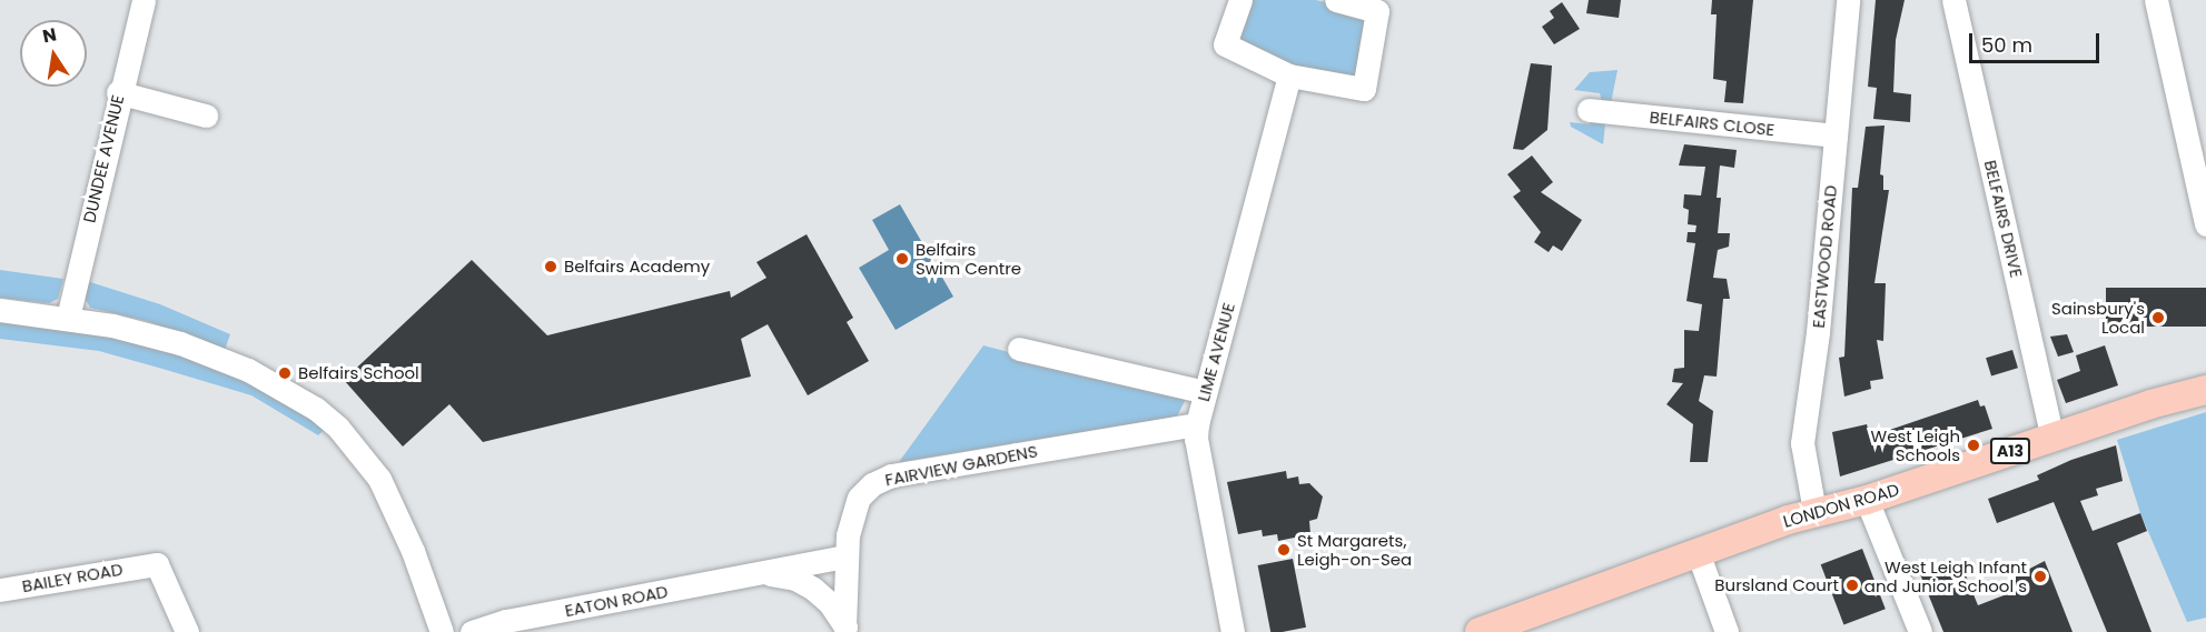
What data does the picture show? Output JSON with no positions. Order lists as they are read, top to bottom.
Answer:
{
  "streets": {
    "main road": ["A13", "LONDON ROAD"],
    "street": [
      "BELFAIRS CLOSE",
      "DUNDEE AVENUE",
      "BELFAIRS DRIVE",
      "EASTWOOD ROAD",
      "LIME AVENUE",
      "FAIRVIEW GARDENS",
      "BAILEY ROAD",
      "EATON ROAD"
    ]
  },
  "crossings": [
    ["BELFAIRS CLOSE", "EASTWOOD ROAD"],
    ["BELFAIRS DRIVE", "LONDON ROAD"],
    ["EASTWOOD ROAD", "LONDON ROAD"],
    ["LIME AVENUE", "FAIRVIEW GARDENS"],
    ["FAIRVIEW GARDENS", "EATON ROAD"]
  ],
  "places": [
    "Belfairs Swim Centre",
    "Belfairs Academy",
    "Sainsbury's Local",
    "Belfairs School",
    "West Leigh Schools",
    "St Margarets, Leigh-on-Sea",
    "West Leigh Infant and Junior School s",
    "Bursland Court"
  ],
  "scale_bar": "50 m",
  "north": "top"
}
